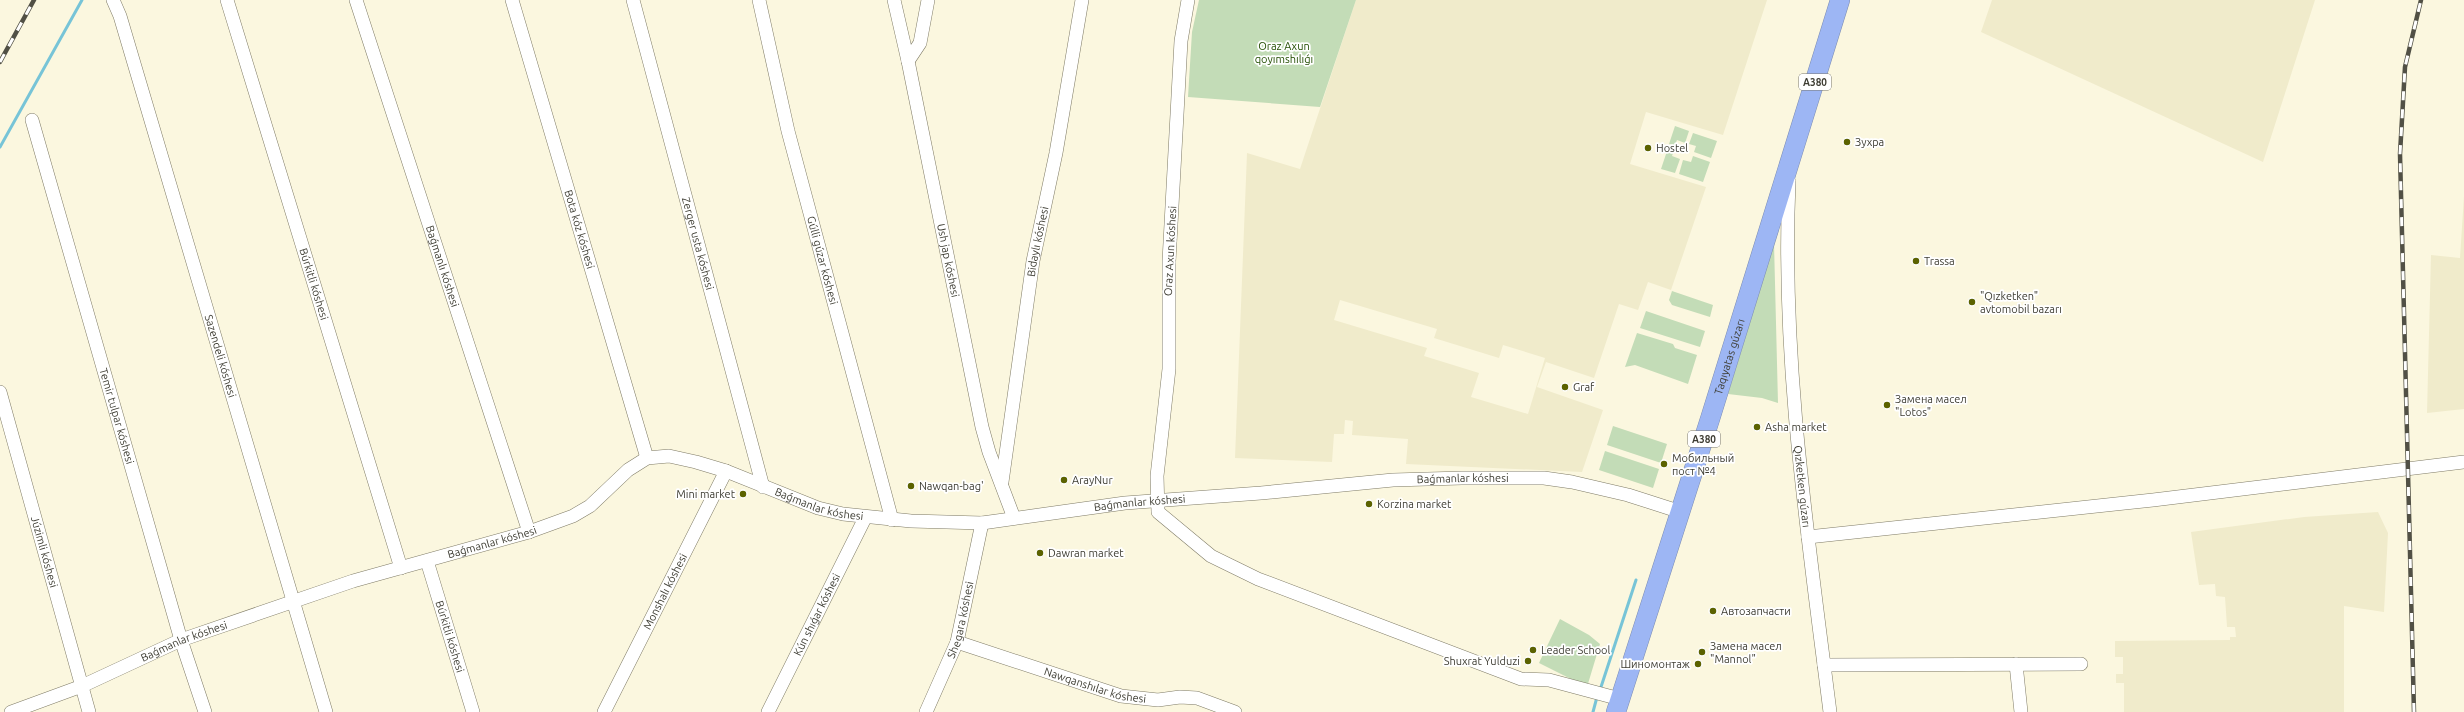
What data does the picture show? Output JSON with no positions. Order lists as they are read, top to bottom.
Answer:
{
  "streets": {
    "highway": ["A380", "Taqıyatas gúzarı"],
    "street": [
      "Bota kóz kóshesi",
      "Bidaylı kóshesi",
      "Zerger usta kóshesi",
      "Oraz Axun kóshesi",
      "Gúlli gúzar kóshesi",
      "Ush jap kóshesi",
      "Baǵmanlı kóshesi",
      "Búrkitli kóshesi",
      "Sazendeli kóshesi",
      "Temir tulpar kóshesi",
      "Baǵmanlar kóshesi",
      "Qızketken gúzarı",
      "Júzimli kóshesi",
      "Monshalı kóshesi",
      "Kún shıǵar kóshesi",
      "Shegara kóshesi",
      "Nawqanshılar kóshesi"
    ]
  },
  "crossings": [
    ["Bota kóz kóshesi", "Baǵmanlar kóshesi"],
    ["Bidaylı kóshesi", "Ush jap kóshesi"],
    ["Zerger usta kóshesi", "Baǵmanlar kóshesi"],
    ["Oraz Axun kóshesi", "Baǵmanlar kóshesi"],
    ["Gúlli gúzar kóshesi", "Baǵmanlar kóshesi"],
    ["Ush jap kóshesi", "Baǵmanlar kóshesi"],
    ["Baǵmanlı kóshesi", "Baǵmanlar kóshesi"],
    ["Búrkitli kóshesi", "Baǵmanlar kóshesi"],
    ["Sazendeli kóshesi", "Baǵmanlar kóshesi"],
    ["Taqıyatas gúzarı", "Baǵmanlar kóshesi"],
    ["Taqıyatas gúzarı", "Qızketken gúzarı"],
    ["Temir tulpar kóshesi", "Baǵmanlar kóshesi"],
    ["Baǵmanlar kóshesi", "Júzimli kóshesi"],
    ["Baǵmanlar kóshesi", "Monshalı kóshesi"],
    ["Baǵmanlar kóshesi", "Kún shıǵar kóshesi"],
    ["Baǵmanlar kóshesi", "Shegara kóshesi"],
    ["Shegara kóshesi", "Nawqanshılar kóshesi"]
  ],
  "parks": ["Oraz Axun qoyımshılıǵı"],
  "places": [
    "Зухра",
    "Hostel",
    "Trassa",
    "\"Qızketken\" avtomobil bazarı",
    "Graf",
    "Замена масел \"Lotos\"",
    "Asha market",
    "Мобильный пост №4",
    "ArayNur",
    "Nawqan-bag'",
    "Mini market",
    "Korzina market",
    "Dawran market",
    "Автозапчасти",
    "Leader School",
    "Замена масел \"Mannol\"",
    "Shuxrat Yulduzi",
    "Шиномонтаж"
  ]
}
